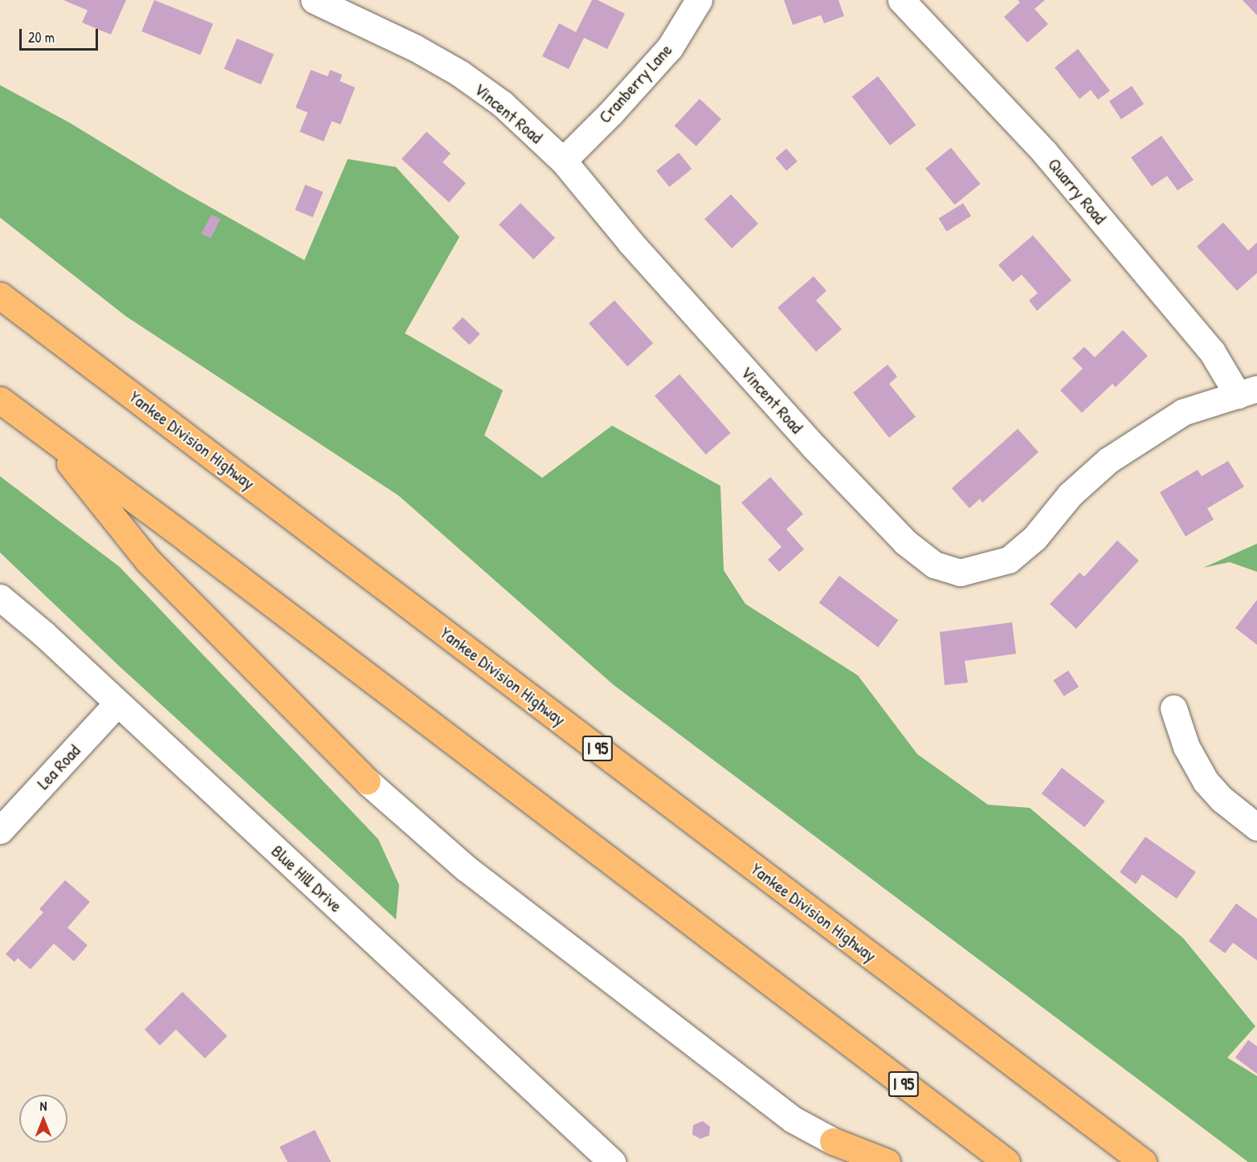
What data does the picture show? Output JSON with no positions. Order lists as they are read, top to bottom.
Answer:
{
  "streets": {
    "highway": ["Yankee Division Highway", "I 95"],
    "street": [
      "Cranberry Lane",
      "Vincent Road",
      "Quarry Road",
      "Lea Road",
      "Blue Hill Drive"
    ]
  },
  "crossings": [
    ["Cranberry Lane", "Vincent Road"],
    ["Vincent Road", "Quarry Road"],
    ["Lea Road", "Blue Hill Drive"]
  ],
  "scale_bar": "20 m",
  "north": "top"
}
